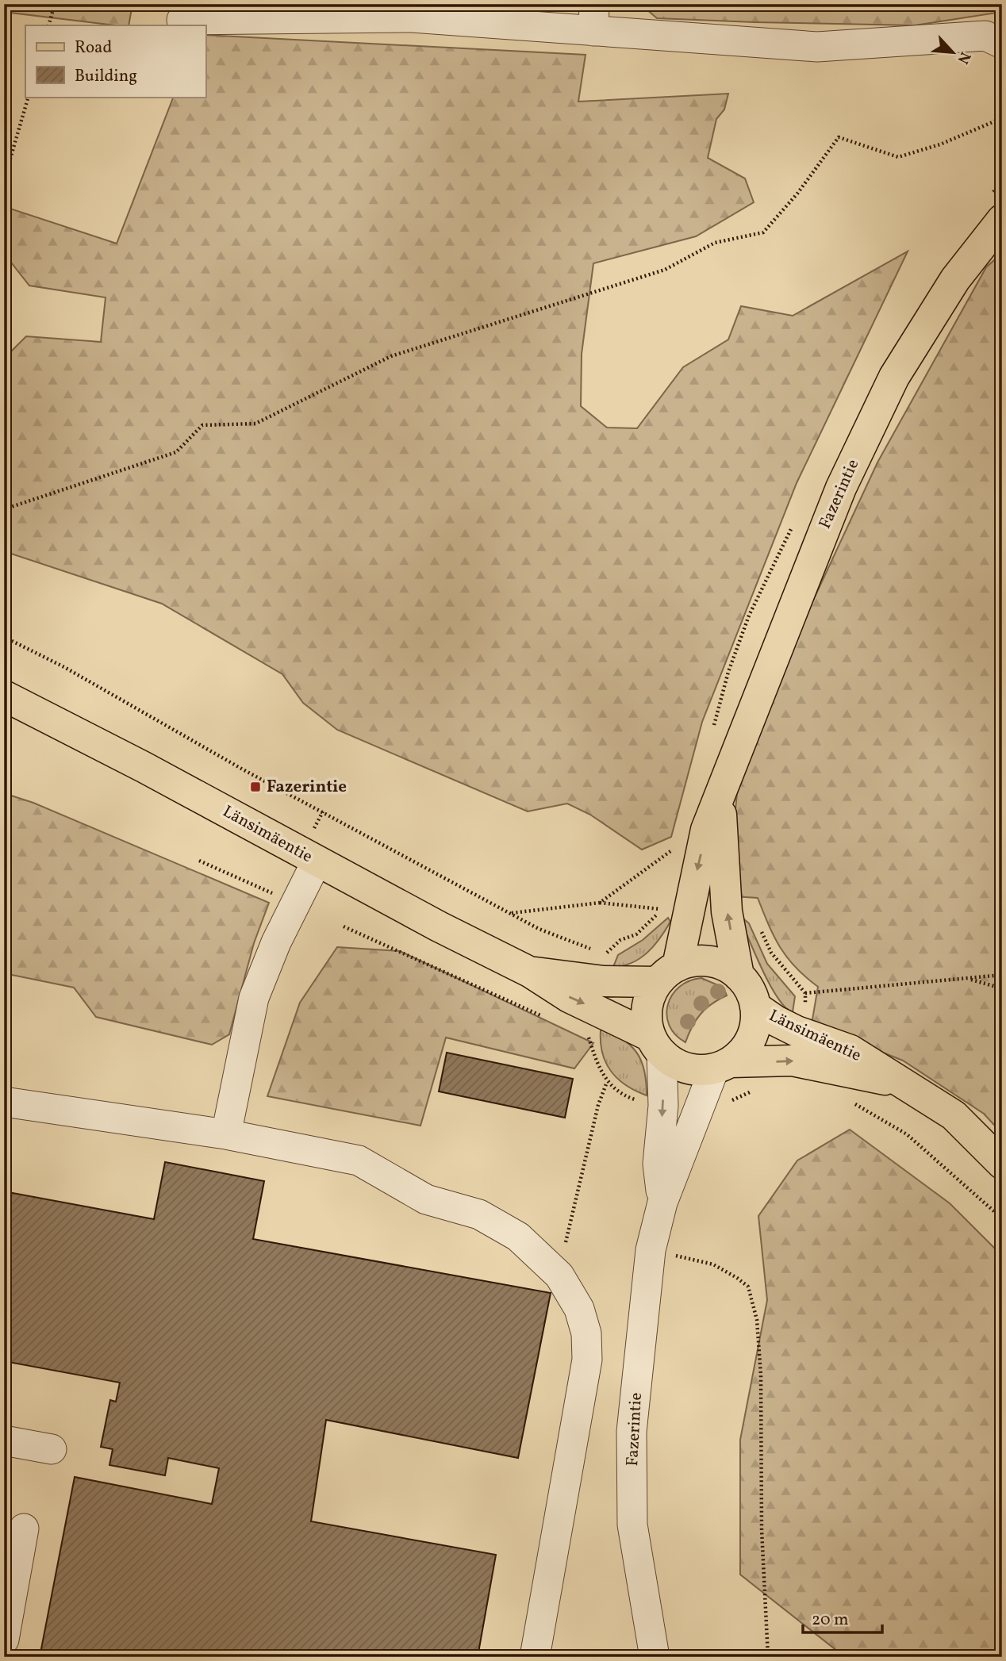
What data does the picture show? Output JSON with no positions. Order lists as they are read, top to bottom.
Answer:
{
  "streets": {
    "main road": ["Fazerintie", "Länsimäentie"]
  },
  "crossings": [
    ["Fazerintie", "Länsimäentie"]
  ],
  "places": {
    "transit": ["Fazerintie"]
  },
  "legend": ["Road", "Building"],
  "scale_bar": "20 m",
  "north": "bottom right"
}
